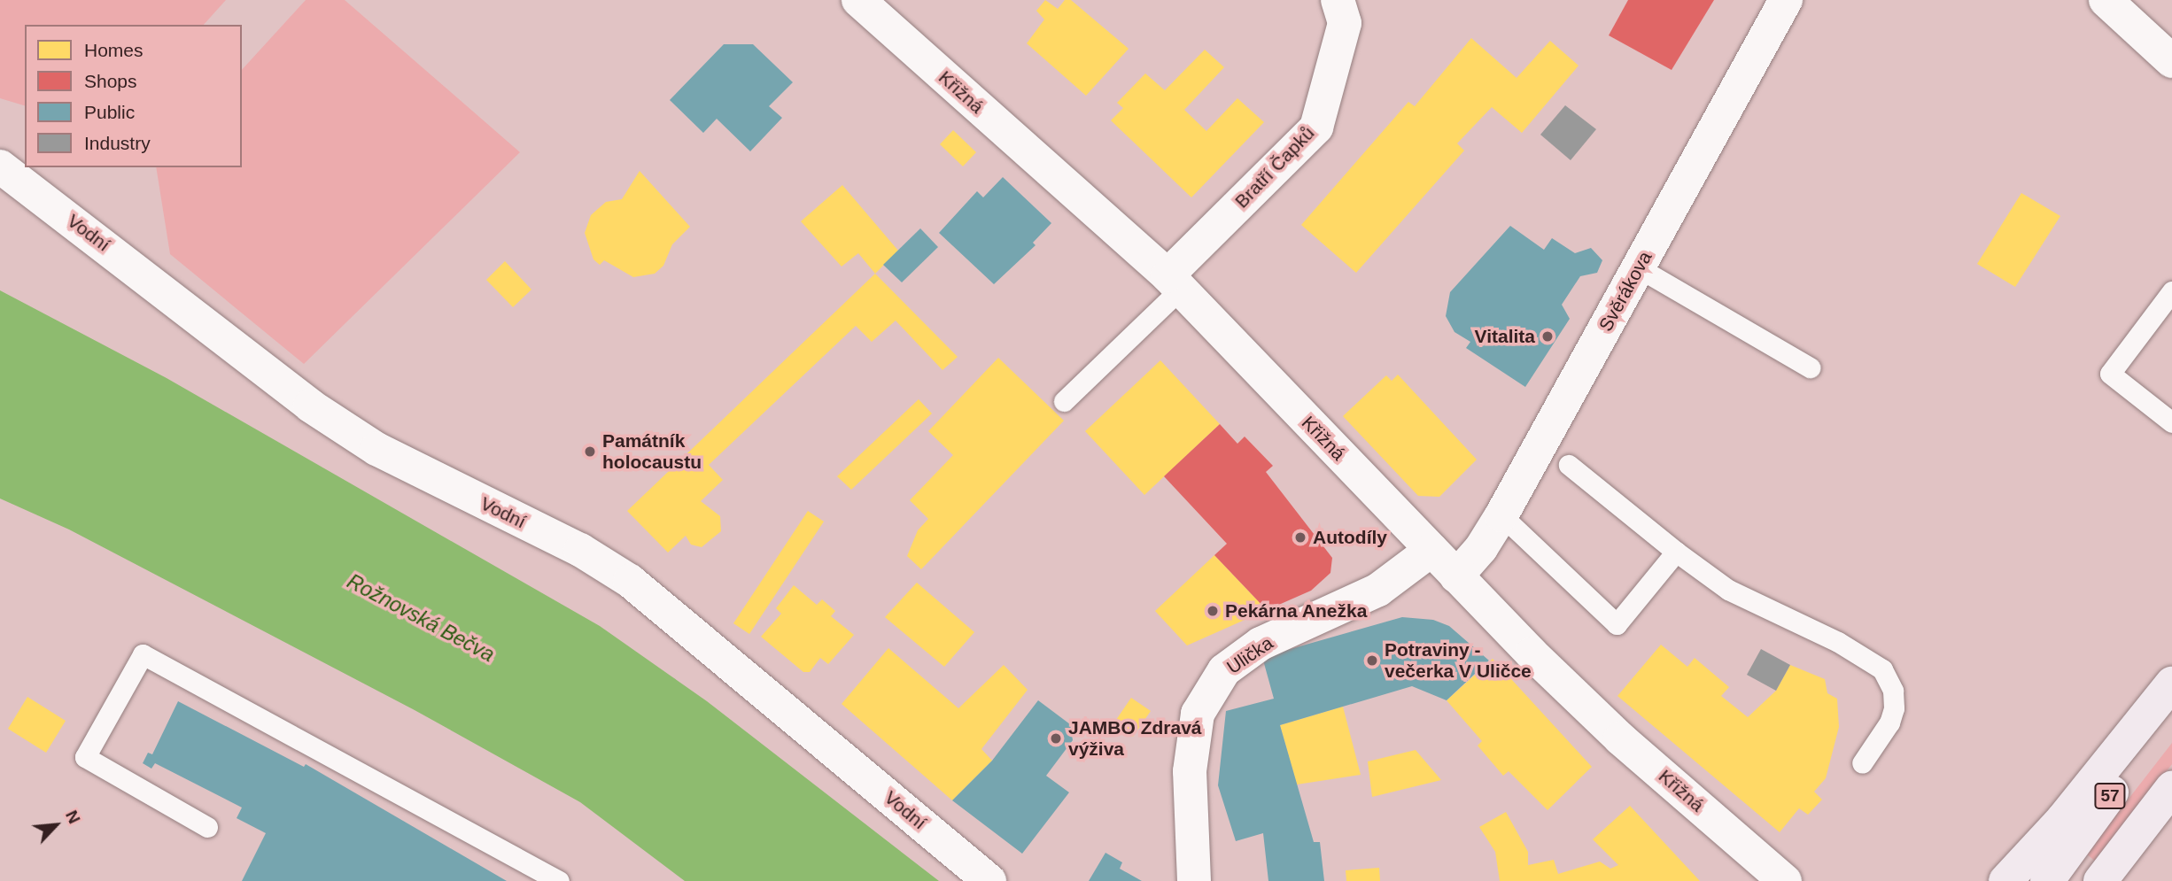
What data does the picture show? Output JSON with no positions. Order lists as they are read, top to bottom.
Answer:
{
  "streets": {
    "main road": ["57"],
    "street": [
      "Křižná",
      "Bratří Čapků",
      "Vodní",
      "Svěrákova",
      "Ulička"
    ]
  },
  "crossings": [
    ["Křižná", "Bratří Čapků"],
    ["Křižná", "Svěrákova"],
    ["Křižná", "Ulička"]
  ],
  "water": ["Rožnovská Bečva"],
  "places": [
    "Vitalita",
    "Památník holocaustu",
    "Autodíly",
    "Pekárna Anežka",
    "Potraviny - večerka V Uličce",
    "JAMBO Zdravá výživa"
  ],
  "legend": [
    "Homes",
    "Shops",
    "Public",
    "Industry"
  ],
  "north": "top right"
}
